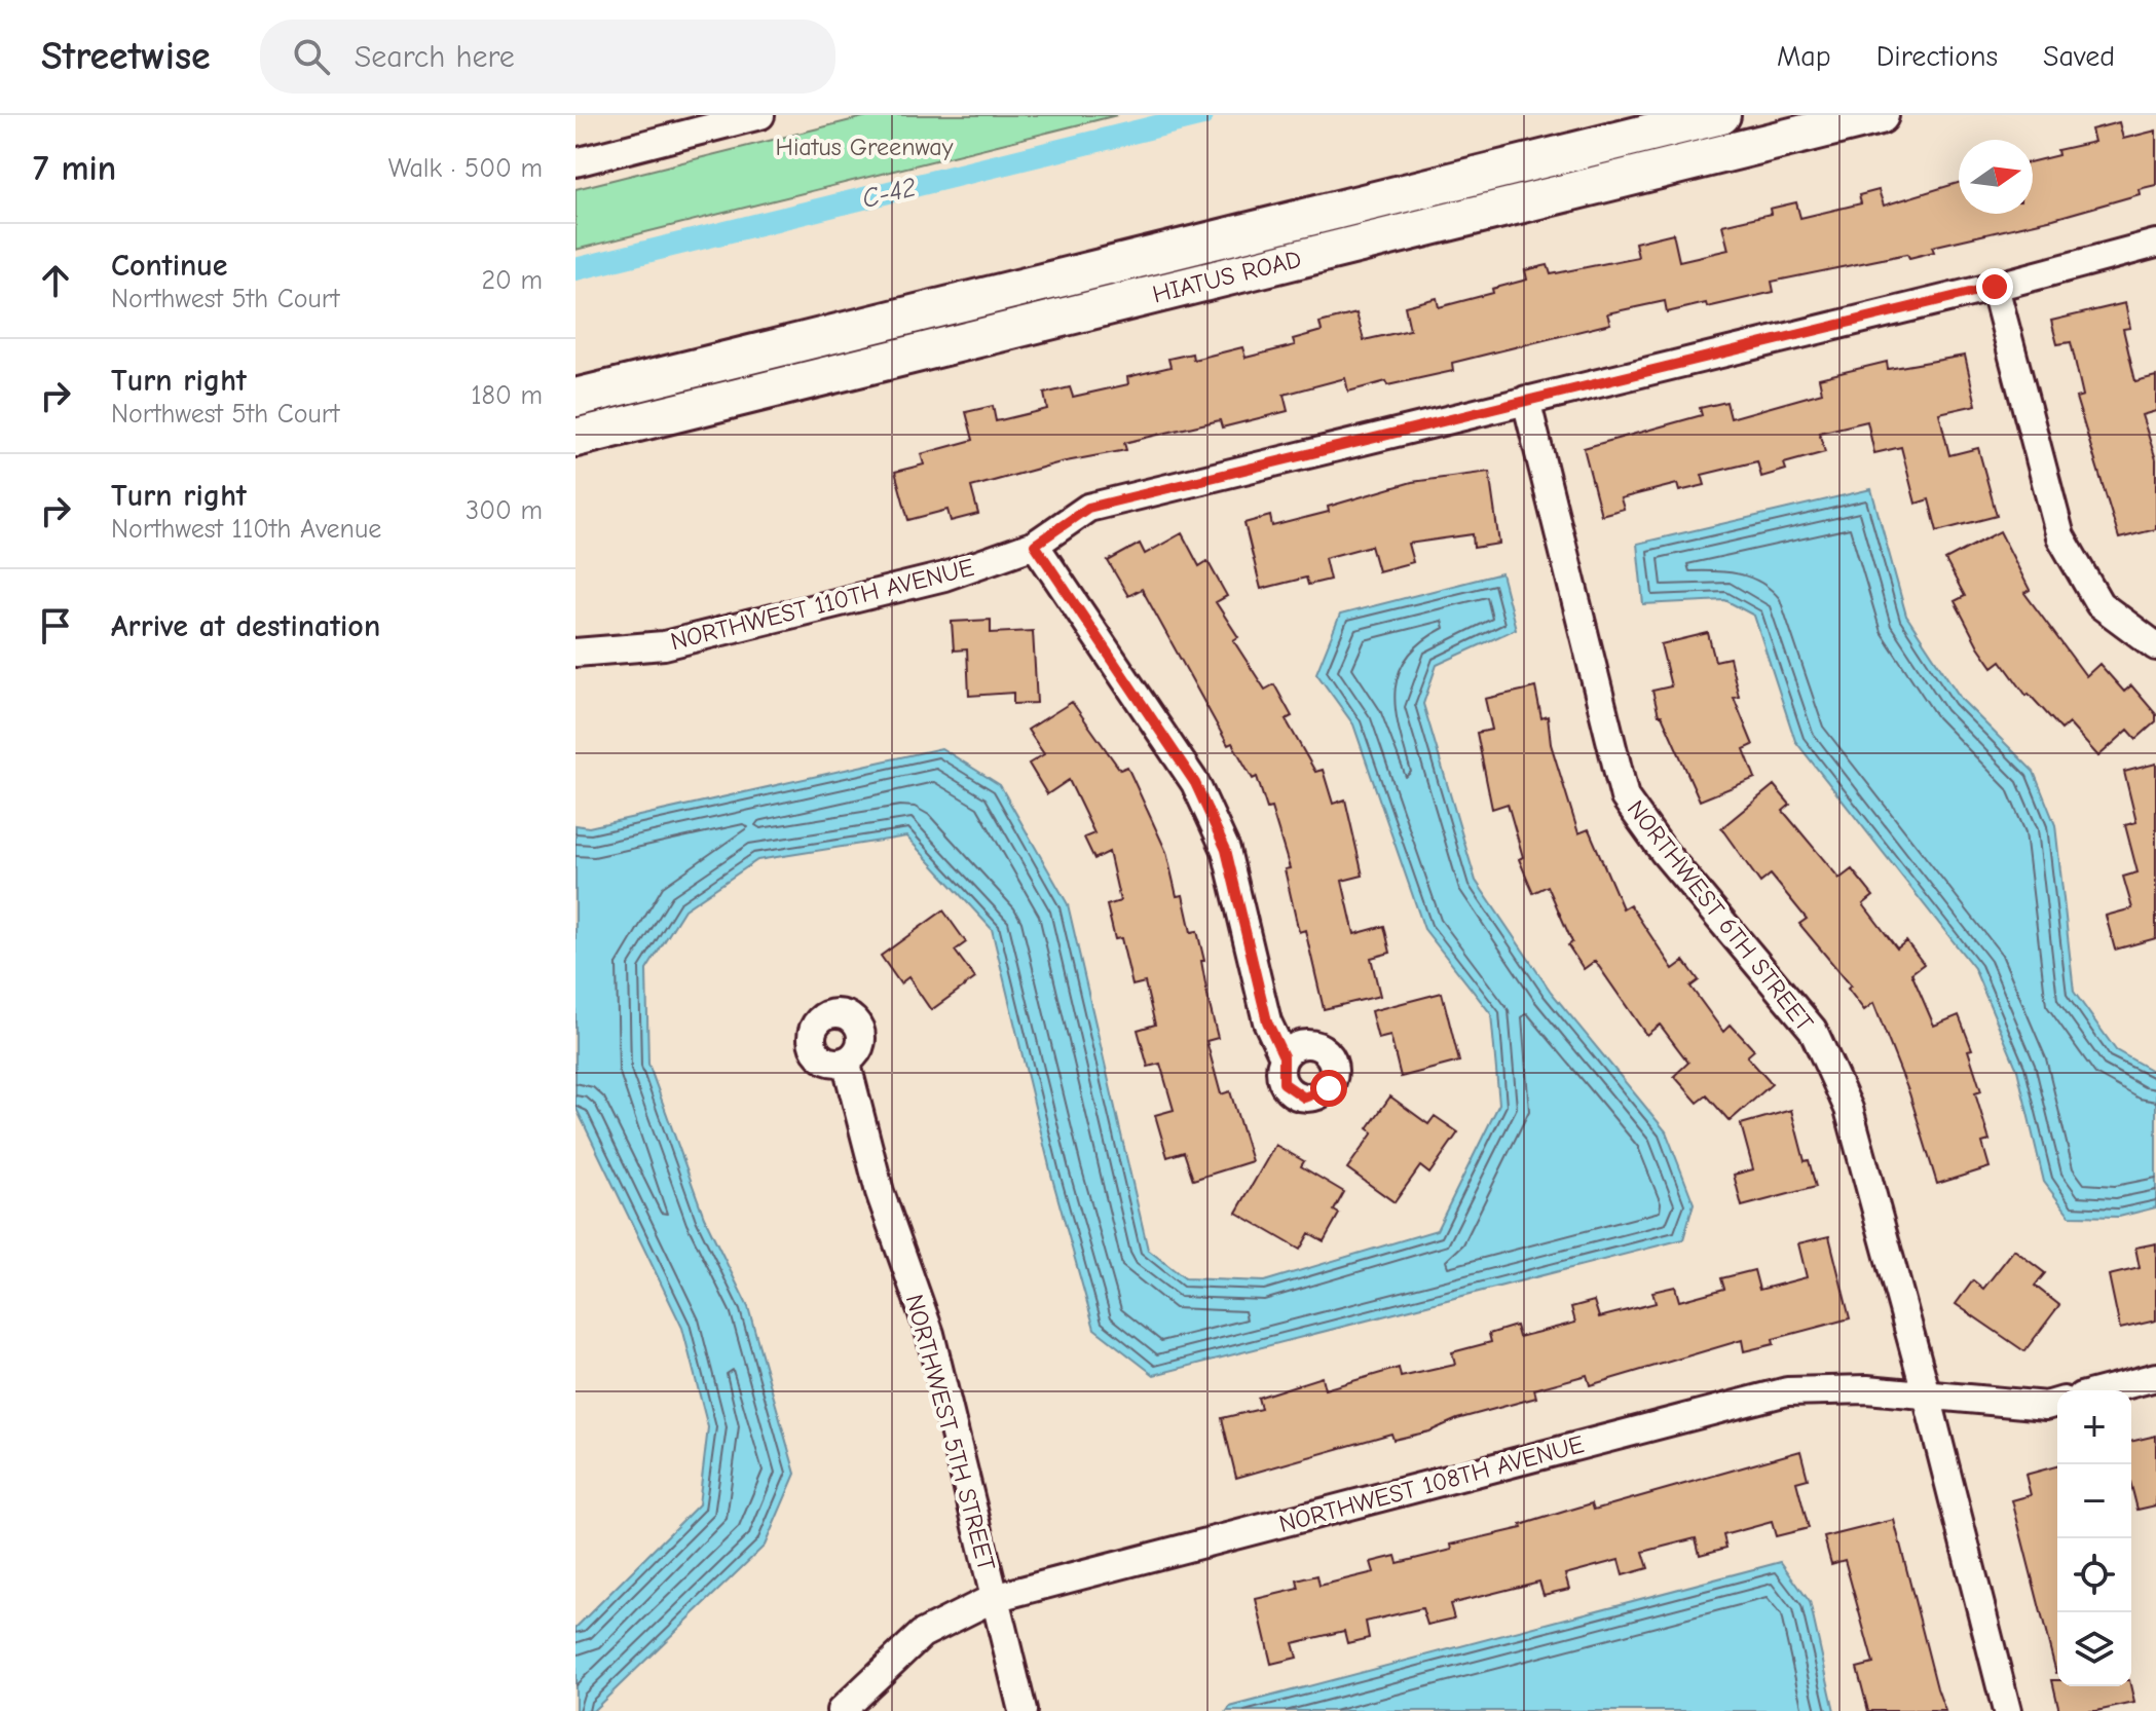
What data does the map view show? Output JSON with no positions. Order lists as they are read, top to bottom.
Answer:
{
  "streets": {
    "main road": ["HIATUS ROAD"],
    "street": [
      "NORTHWEST 110TH AVENUE",
      "NORTHWEST 6TH STREET",
      "NORTHWEST 5TH STREET",
      "NORTHWEST 108TH AVENUE"
    ]
  },
  "crossings": [
    ["NORTHWEST 110TH AVENUE", "NORTHWEST 6TH STREET"],
    ["NORTHWEST 6TH STREET", "NORTHWEST 108TH AVENUE"],
    ["NORTHWEST 5TH STREET", "NORTHWEST 108TH AVENUE"]
  ],
  "water": ["C-42"],
  "parks": ["Hiatus Greenway"],
  "north": "right",
  "page": {
    "header": "Streetwise",
    "search": "Search here",
    "nav": ["Map", "Directions", "Saved"],
    "heading": ["7 min", "Walk · 500 m"],
    "list": [
      ["Continue", "Northwest 5th Court", "20 m"],
      ["Turn right", "Northwest 5th Court", "180 m"],
      ["Turn right", "Northwest 110th Avenue", "300 m"],
      "Arrive at destination"
    ],
    "map_buttons": ["+", "−"]
  }
}
